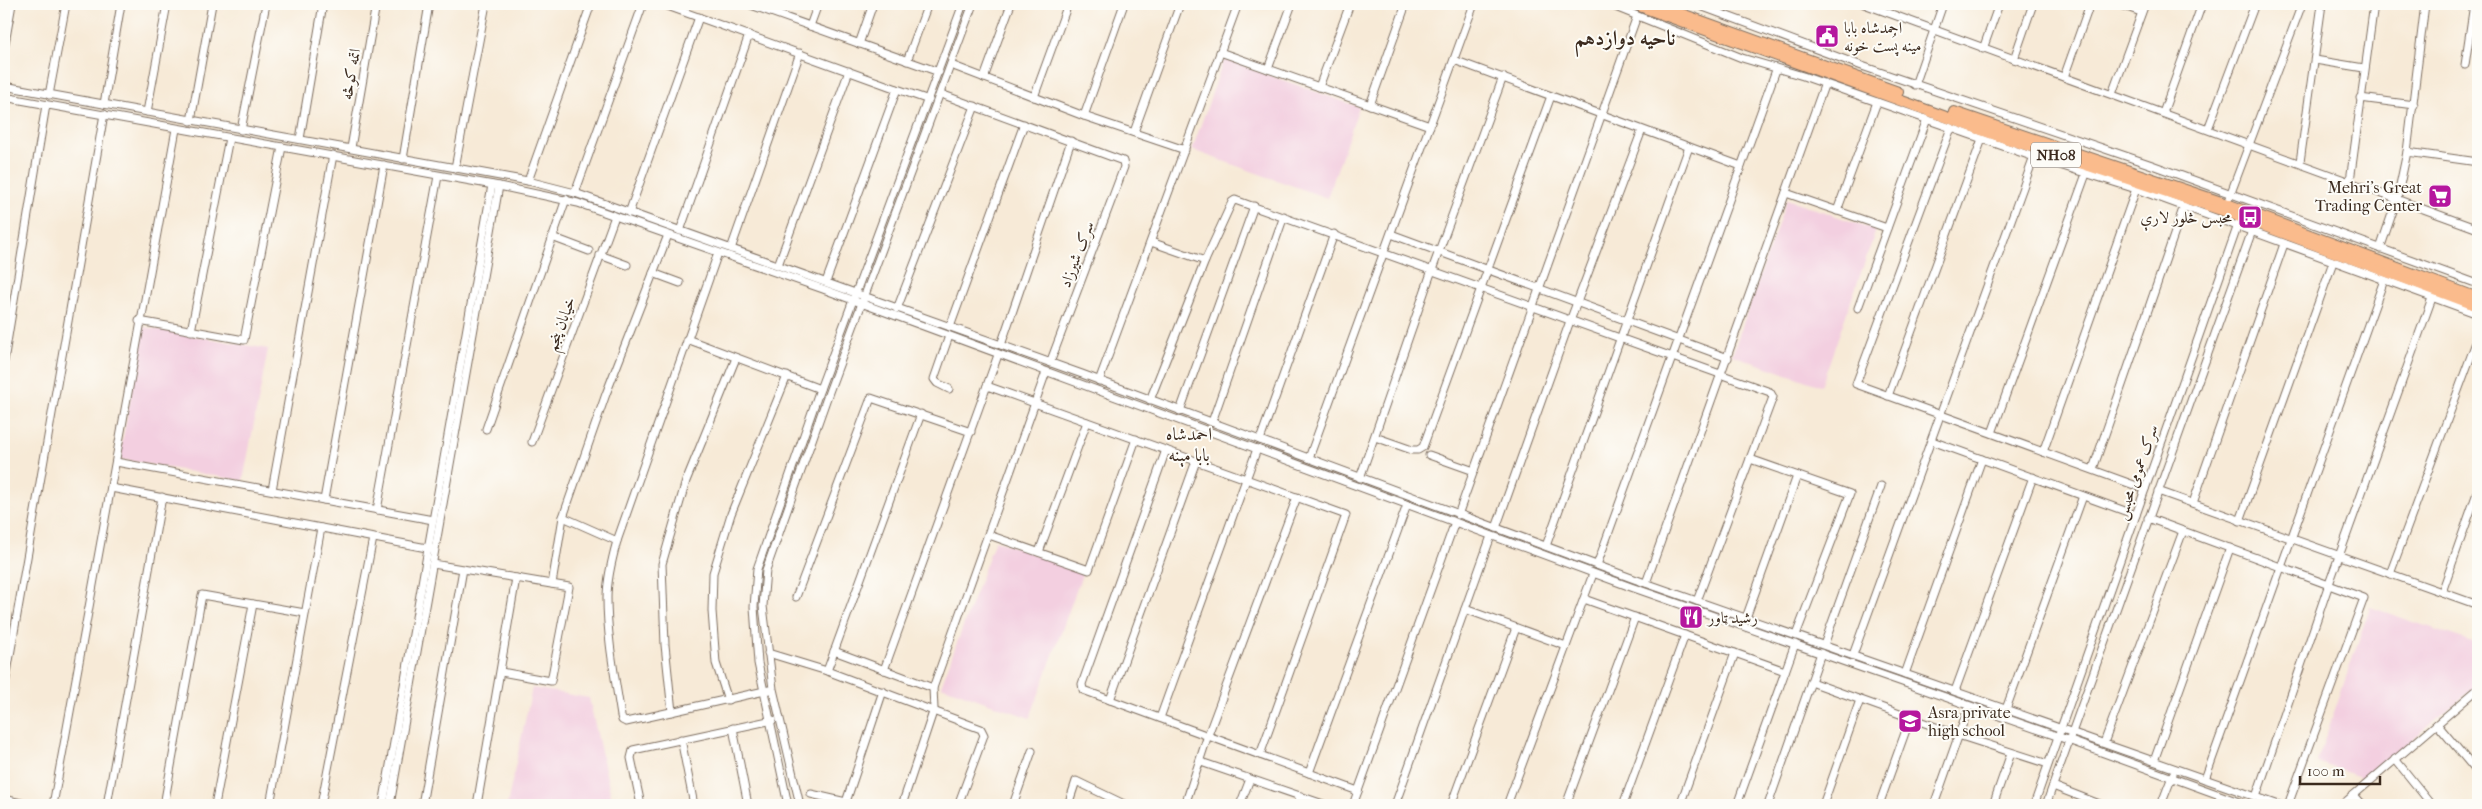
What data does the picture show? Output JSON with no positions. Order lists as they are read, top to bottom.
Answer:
{
  "streets": {
    "highway": ["NH08"],
    "street": [
      "اتمه کوڅه",
      "سرک شیرزاد",
      "خیابان پنجم",
      "سرک عمومی محبس"
    ]
  },
  "crossings": [
    ["NH08", "سرک عمومی محبس"]
  ],
  "districts": ["ناحیه دوازدهم", "احمدشاه بابا مېنه"],
  "places": {
    "public building": ["احمدشاه بابا مینه پُست خونه"],
    "supermarket": ["Mehri's Great Trading Center"],
    "bus stop": ["محبس څلور لارې"],
    "restaurant": ["رشید ټاور"],
    "school or university": ["Asra private high school"]
  },
  "scale_bar": "100 m"
}
